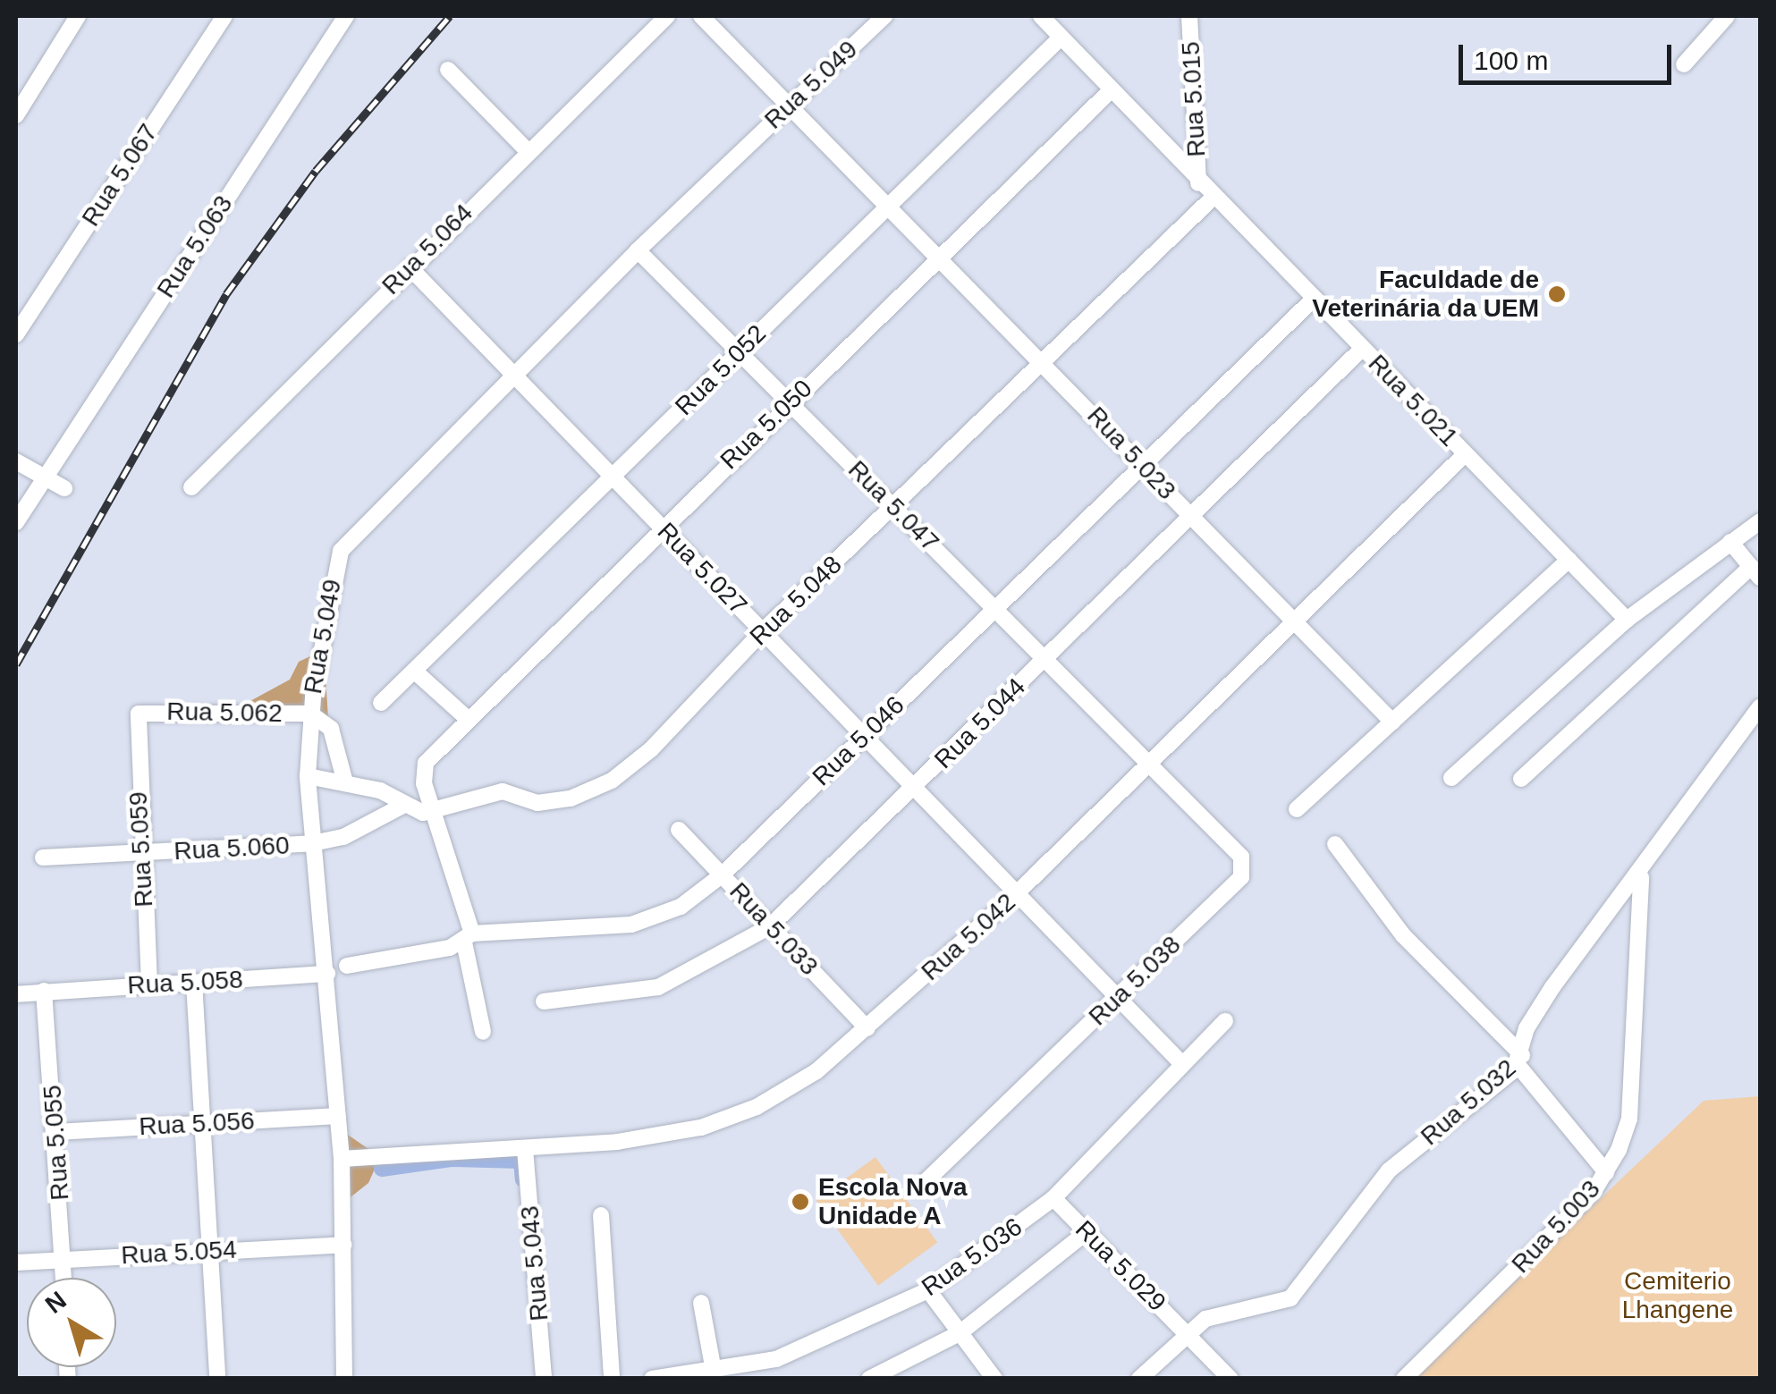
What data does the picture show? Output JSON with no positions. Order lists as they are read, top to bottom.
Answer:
{
  "streets": {
    "street": [
      "Rua 5.049",
      "Rua 5.015",
      "Rua 5.067",
      "Rua 5.063",
      "Rua 5.064",
      "Rua 5.052",
      "Rua 5.021",
      "Rua 5.050",
      "Rua 5.023",
      "Rua 5.047",
      "Rua 5.027",
      "Rua 5.048",
      "Rua 5.062",
      "Rua 5.044",
      "Rua 5.046",
      "Rua 5.060",
      "Rua 5.059",
      "Rua 5.033",
      "Rua 5.042",
      "Rua 5.038",
      "Rua 5.058",
      "Rua 5.032",
      "Rua 5.056",
      "Rua 5.055",
      "Rua 5.003",
      "Rua 5.054",
      "Rua 5.036",
      "Rua 5.043",
      "Rua 5.029"
    ]
  },
  "crossings": [
    ["Rua 5.049", "Rua 5.023"],
    ["Rua 5.049", "Rua 5.047"],
    ["Rua 5.049", "Rua 5.027"],
    ["Rua 5.049", "Rua 5.048"],
    ["Rua 5.049", "Rua 5.062"],
    ["Rua 5.049", "Rua 5.060"],
    ["Rua 5.049", "Rua 5.042"],
    ["Rua 5.049", "Rua 5.058"],
    ["Rua 5.049", "Rua 5.056"],
    ["Rua 5.049", "Rua 5.054"],
    ["Rua 5.015", "Rua 5.021"],
    ["Rua 5.064", "Rua 5.027"],
    ["Rua 5.052", "Rua 5.021"],
    ["Rua 5.052", "Rua 5.023"],
    ["Rua 5.052", "Rua 5.047"],
    ["Rua 5.052", "Rua 5.027"],
    ["Rua 5.021", "Rua 5.050"],
    ["Rua 5.021", "Rua 5.048"],
    ["Rua 5.021", "Rua 5.044"],
    ["Rua 5.021", "Rua 5.046"],
    ["Rua 5.021", "Rua 5.042"],
    ["Rua 5.050", "Rua 5.023"],
    ["Rua 5.050", "Rua 5.047"],
    ["Rua 5.050", "Rua 5.027"],
    ["Rua 5.050", "Rua 5.048"],
    ["Rua 5.023", "Rua 5.048"],
    ["Rua 5.023", "Rua 5.044"],
    ["Rua 5.023", "Rua 5.046"],
    ["Rua 5.023", "Rua 5.042"],
    ["Rua 5.047", "Rua 5.048"],
    ["Rua 5.047", "Rua 5.044"],
    ["Rua 5.047", "Rua 5.046"],
    ["Rua 5.047", "Rua 5.042"],
    ["Rua 5.047", "Rua 5.038"],
    ["Rua 5.027", "Rua 5.048"],
    ["Rua 5.027", "Rua 5.044"],
    ["Rua 5.027", "Rua 5.046"],
    ["Rua 5.027", "Rua 5.042"],
    ["Rua 5.027", "Rua 5.038"],
    ["Rua 5.027", "Rua 5.036"],
    ["Rua 5.048", "Rua 5.060"],
    ["Rua 5.062", "Rua 5.059"],
    ["Rua 5.044", "Rua 5.033"],
    ["Rua 5.046", "Rua 5.033"],
    ["Rua 5.060", "Rua 5.059"],
    ["Rua 5.059", "Rua 5.058"],
    ["Rua 5.033", "Rua 5.042"],
    ["Rua 5.042", "Rua 5.038"],
    ["Rua 5.042", "Rua 5.043"],
    ["Rua 5.058", "Rua 5.055"],
    ["Rua 5.032", "Rua 5.003"],
    ["Rua 5.032", "Rua 5.029"],
    ["Rua 5.056", "Rua 5.055"],
    ["Rua 5.055", "Rua 5.054"],
    ["Rua 5.036", "Rua 5.029"]
  ],
  "parks": ["Cemiterio Lhangene"],
  "places": ["Faculdade de Veterinária da UEM", "Escola Nova Unidade A"],
  "scale_bar": "100 m",
  "north": "top left"
}
